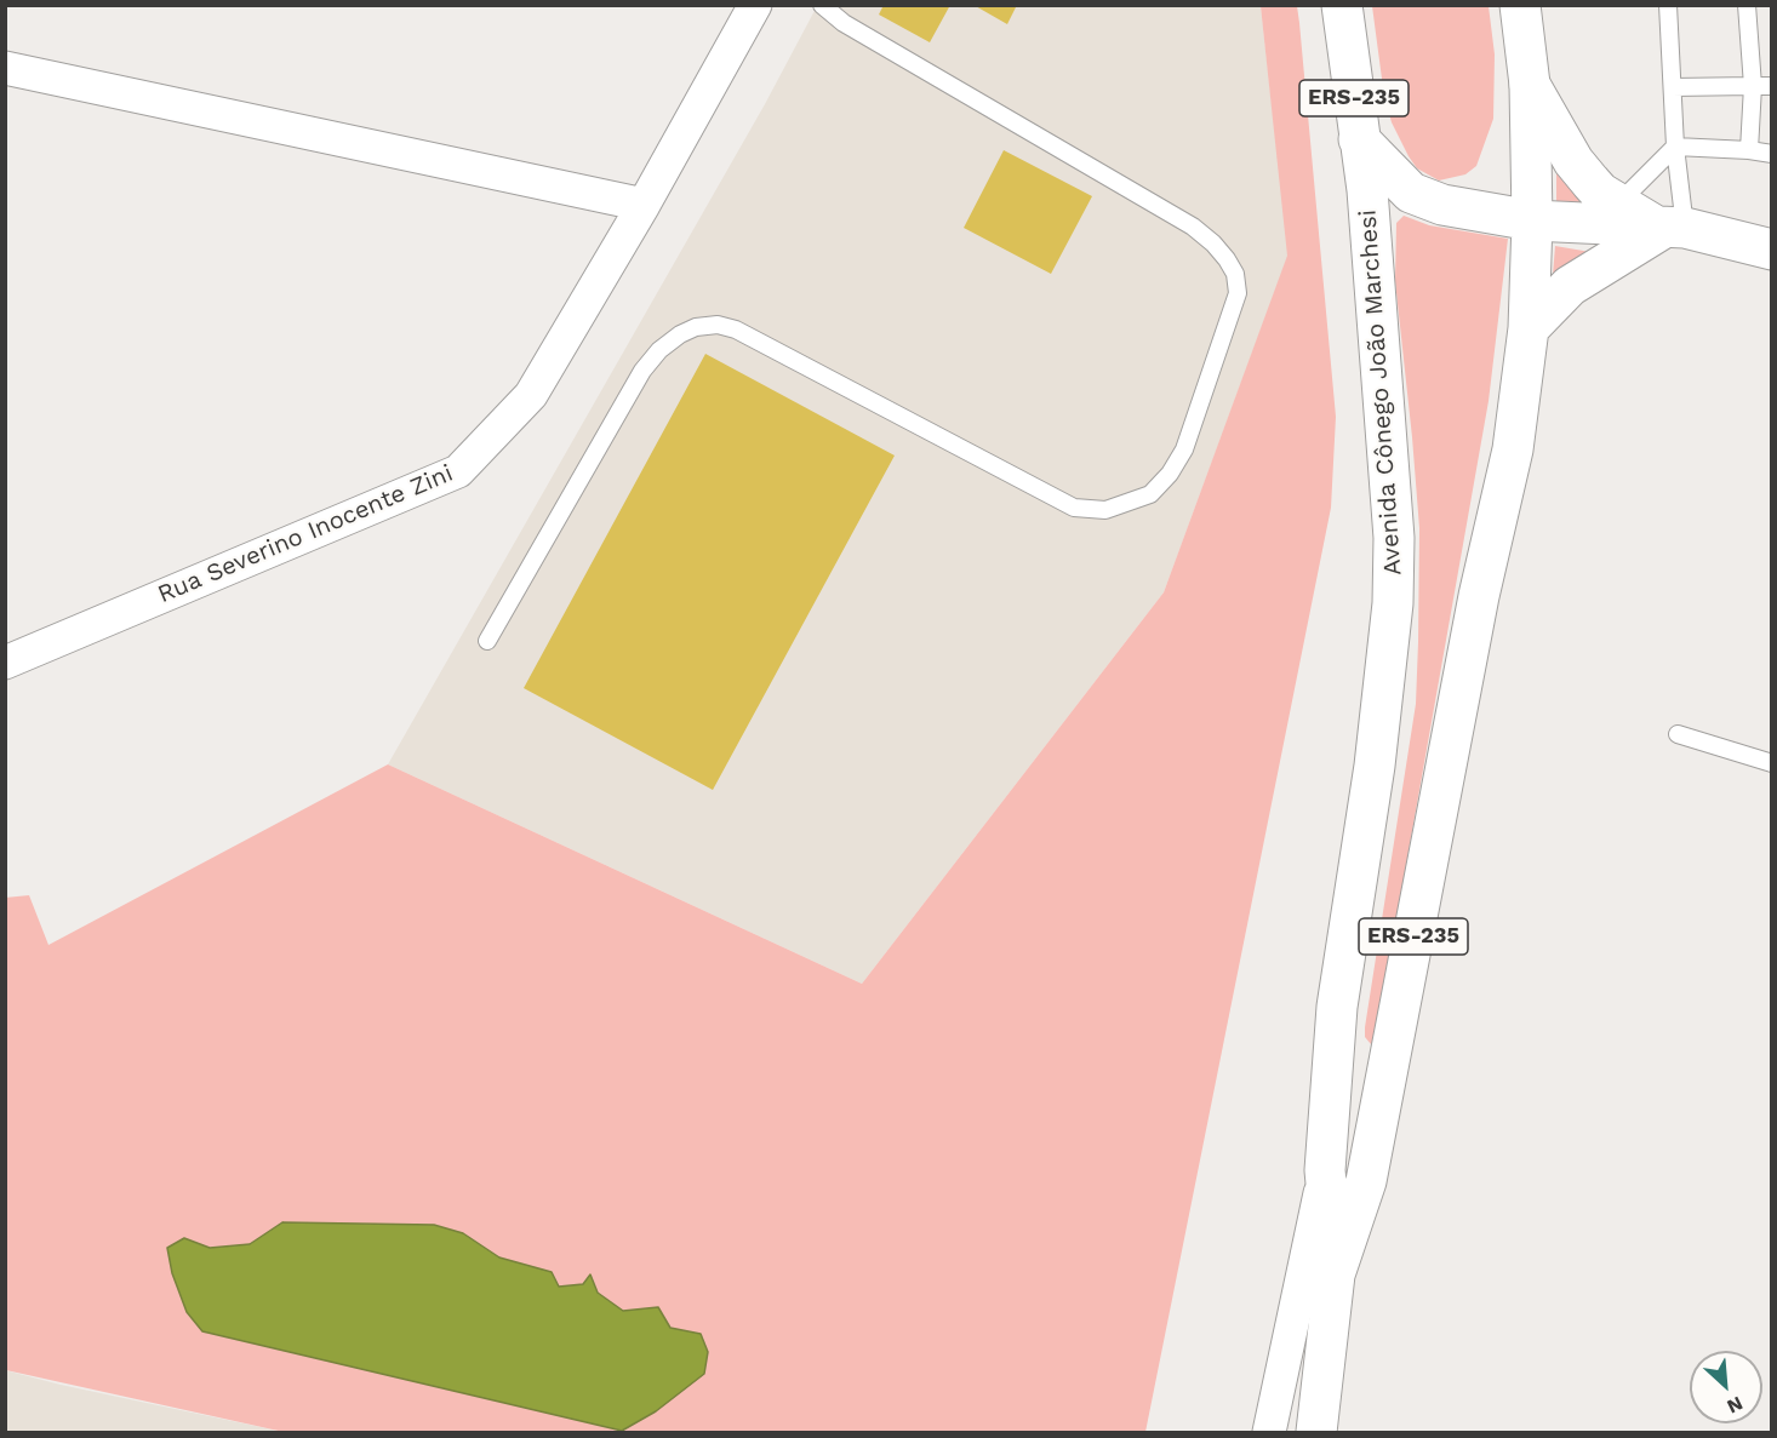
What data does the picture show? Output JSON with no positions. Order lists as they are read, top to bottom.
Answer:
{
  "streets": {
    "main road": ["ERS-235", "Avenida Cônego João Marchesi"],
    "street": ["Rua Severino Inocente Zini"]
  },
  "crossings": [
    ["ERS-235", "Avenida Cônego João Marchesi"]
  ],
  "north": "bottom right"
}
